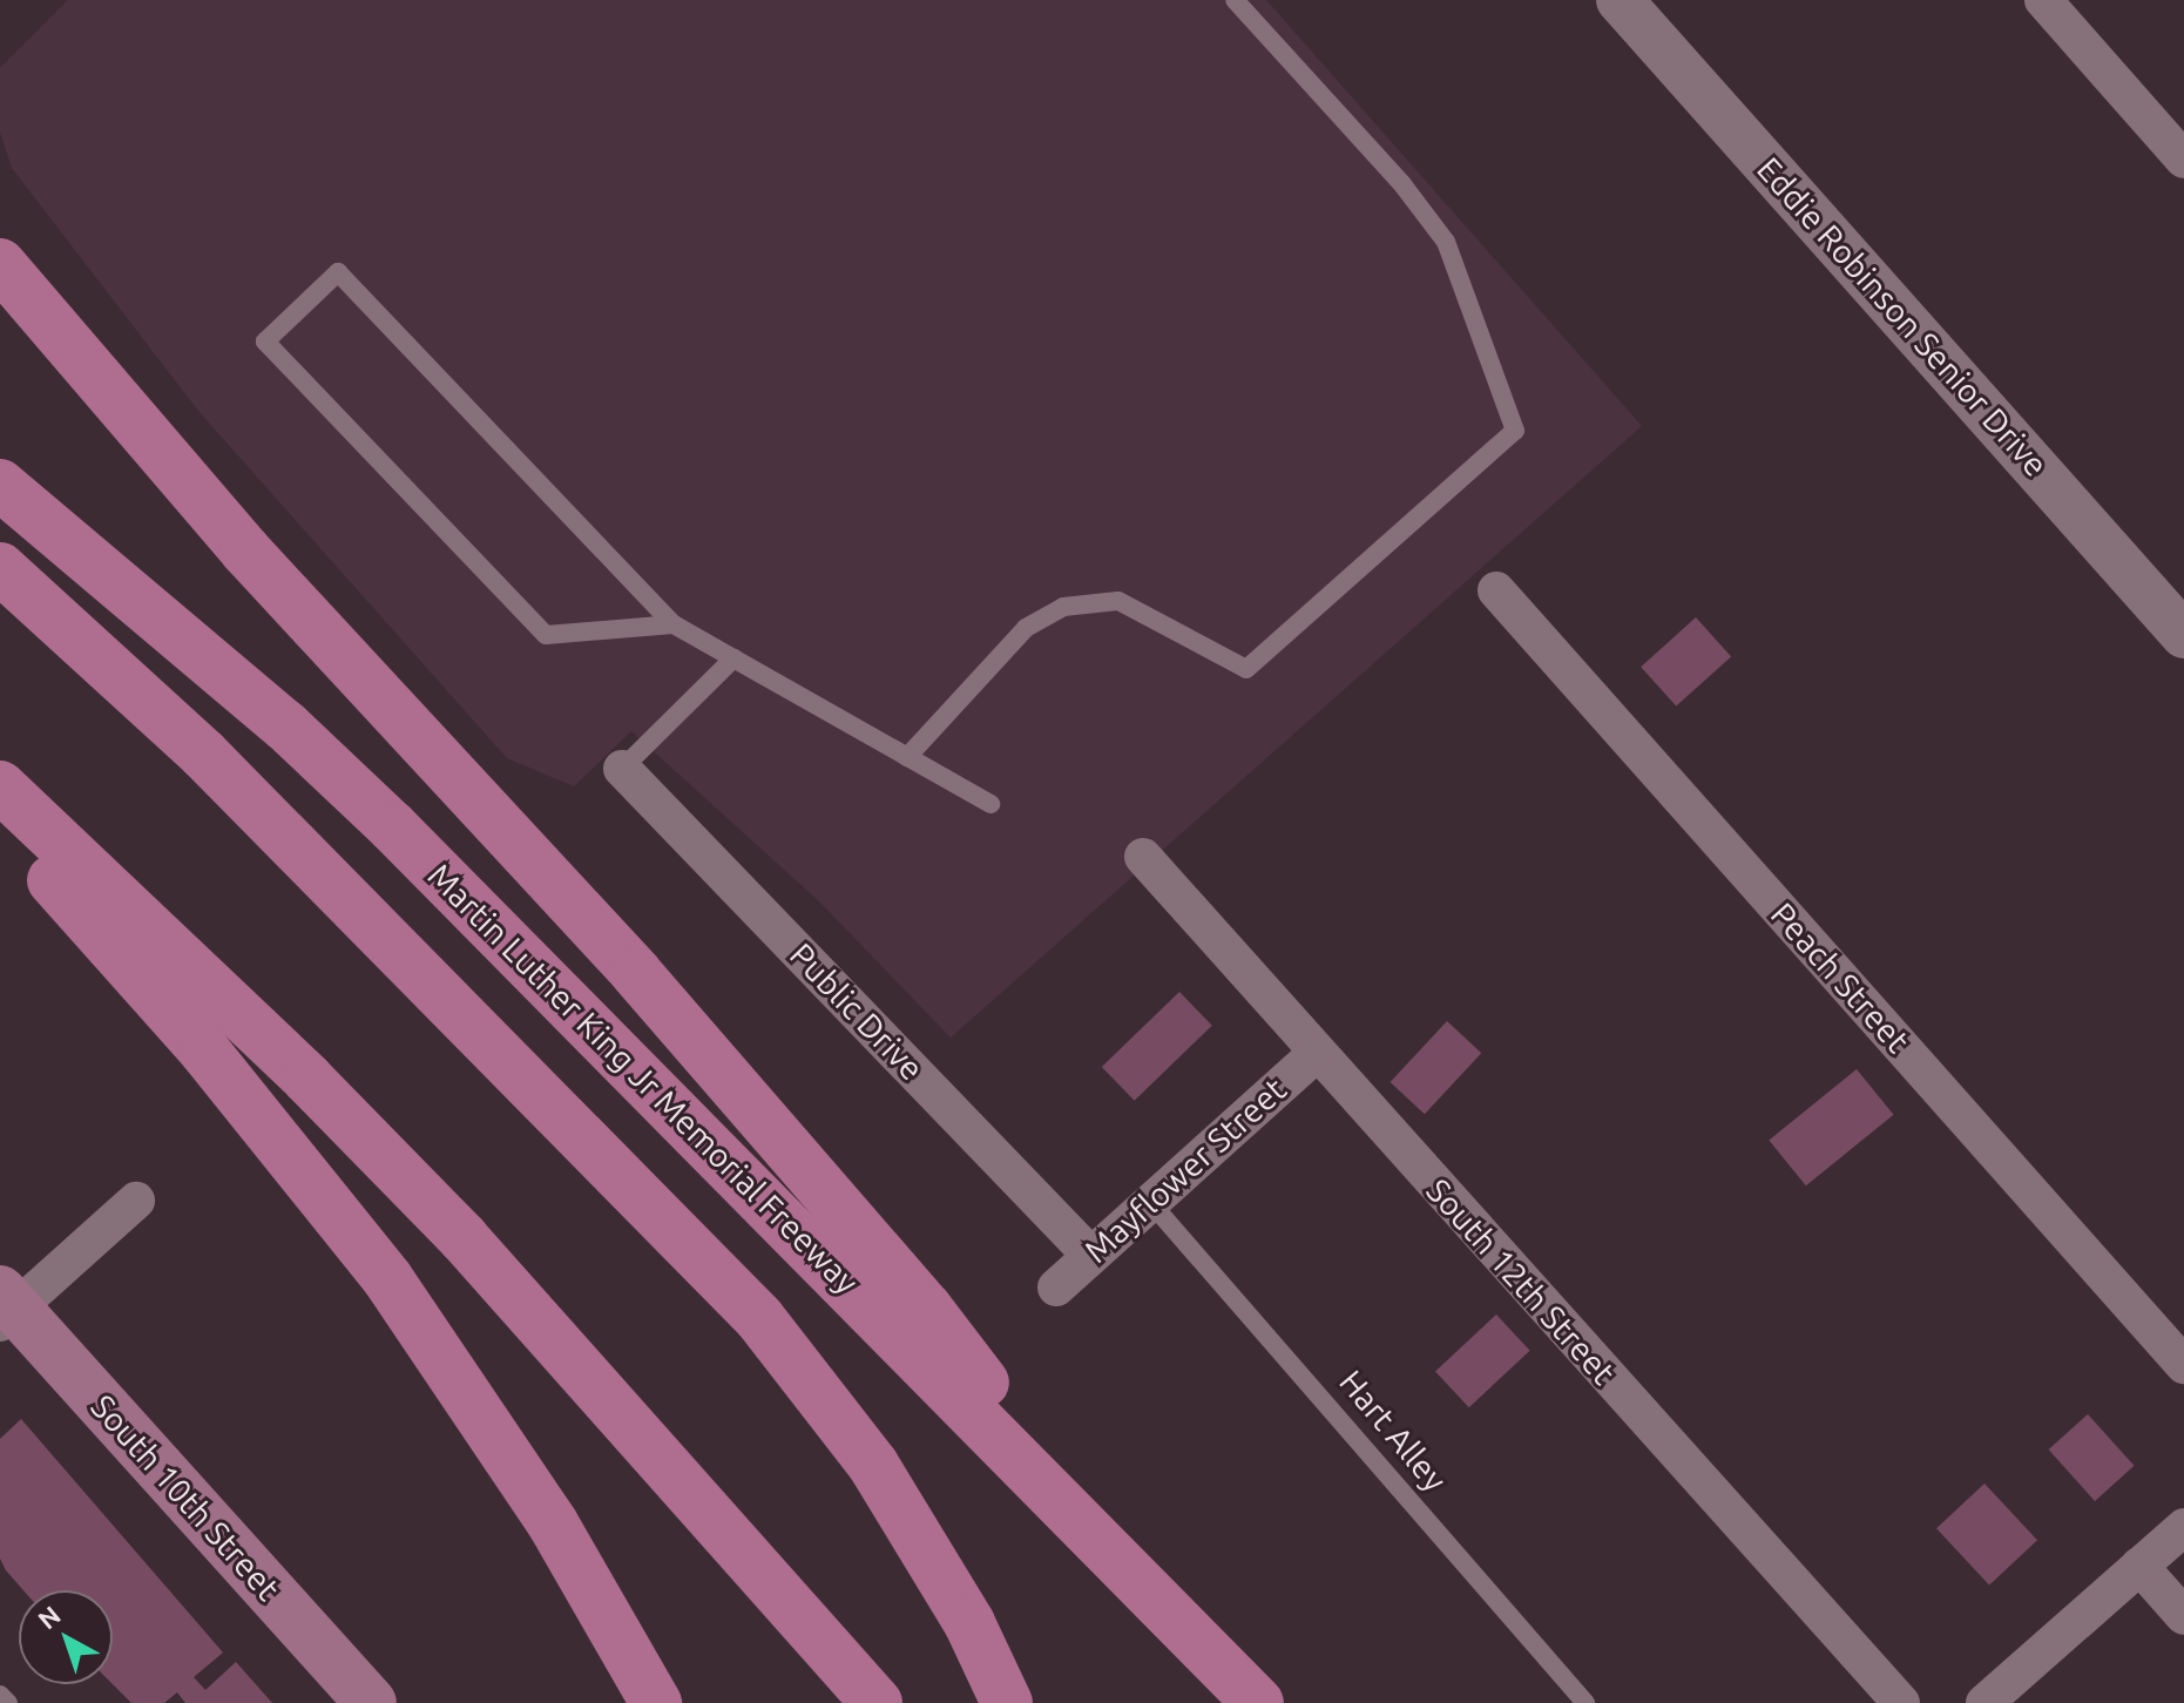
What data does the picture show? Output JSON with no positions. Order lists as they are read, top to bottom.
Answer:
{
  "streets": {
    "highway": ["Martin Luther King Jr Memorial Freeway"],
    "main road": ["South 10th Street"],
    "street": [
      "Eddie Robinson Senior Drive",
      "Peach Street",
      "Public Drive",
      "Mayflower Street",
      "South 12th Street"
    ],
    "lane": ["Hart Alley"]
  },
  "crossings": [
    ["Public Drive", "Mayflower Street"],
    ["Mayflower Street", "South 12th Street"],
    ["Mayflower Street", "Hart Alley"]
  ],
  "north": "top left"
}
